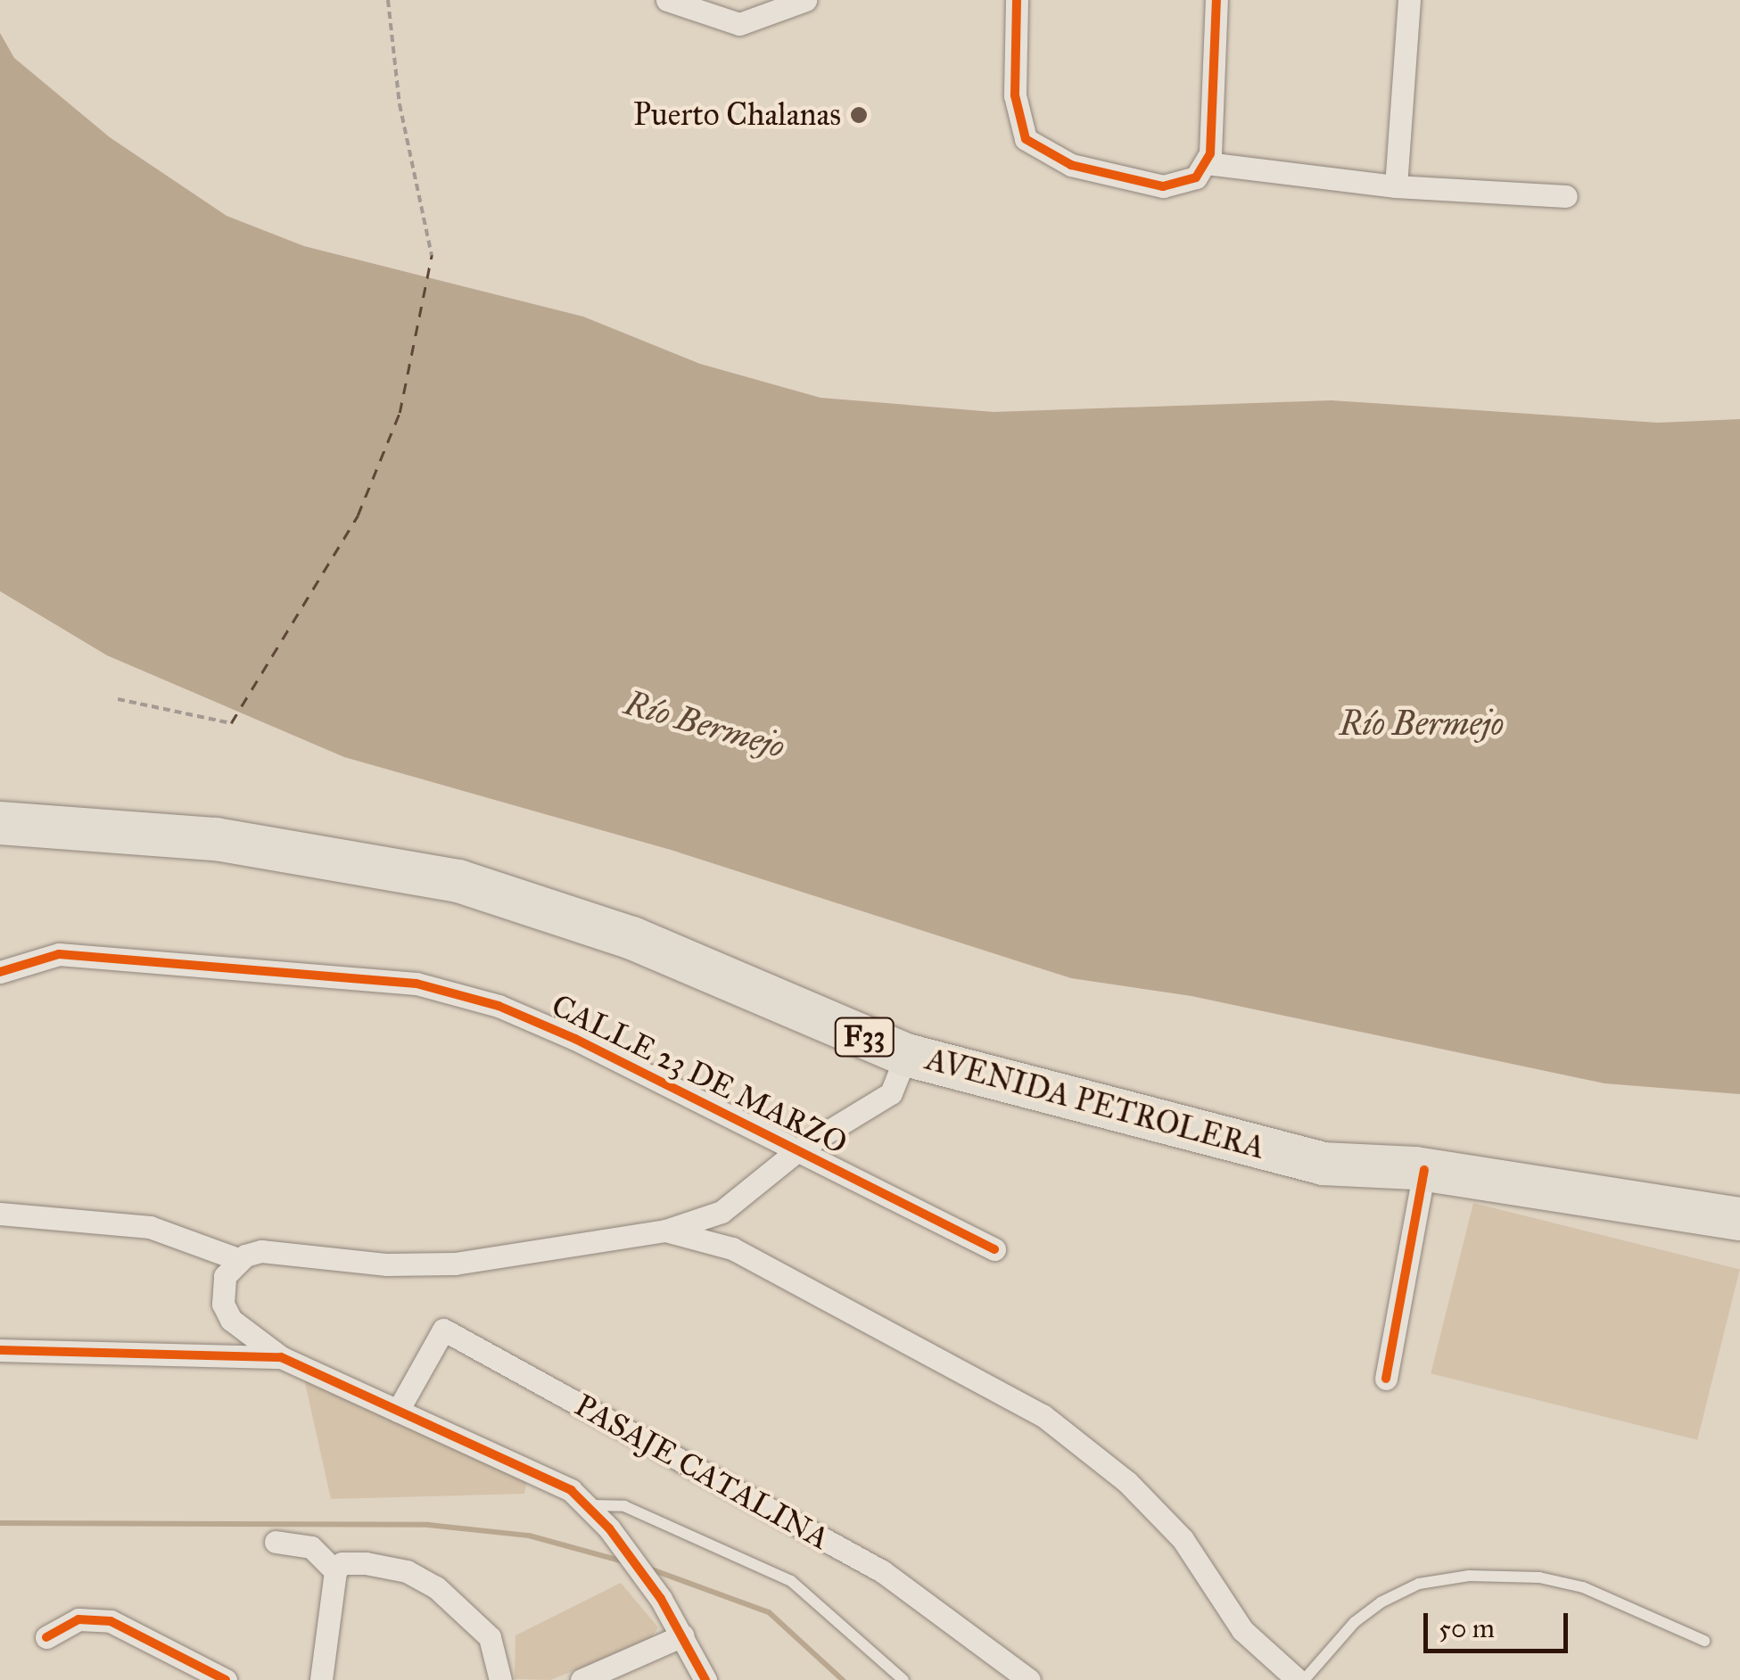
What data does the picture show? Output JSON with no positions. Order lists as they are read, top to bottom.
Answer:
{
  "streets": {
    "highway": ["F33", "AVENIDA PETROLERA"],
    "street": ["CALLE 23 DE MARZO", "PASAJE CATALINA"]
  },
  "water": ["Río Bermejo"],
  "places": ["Puerto Chalanas"],
  "scale_bar": "50 m"
}
